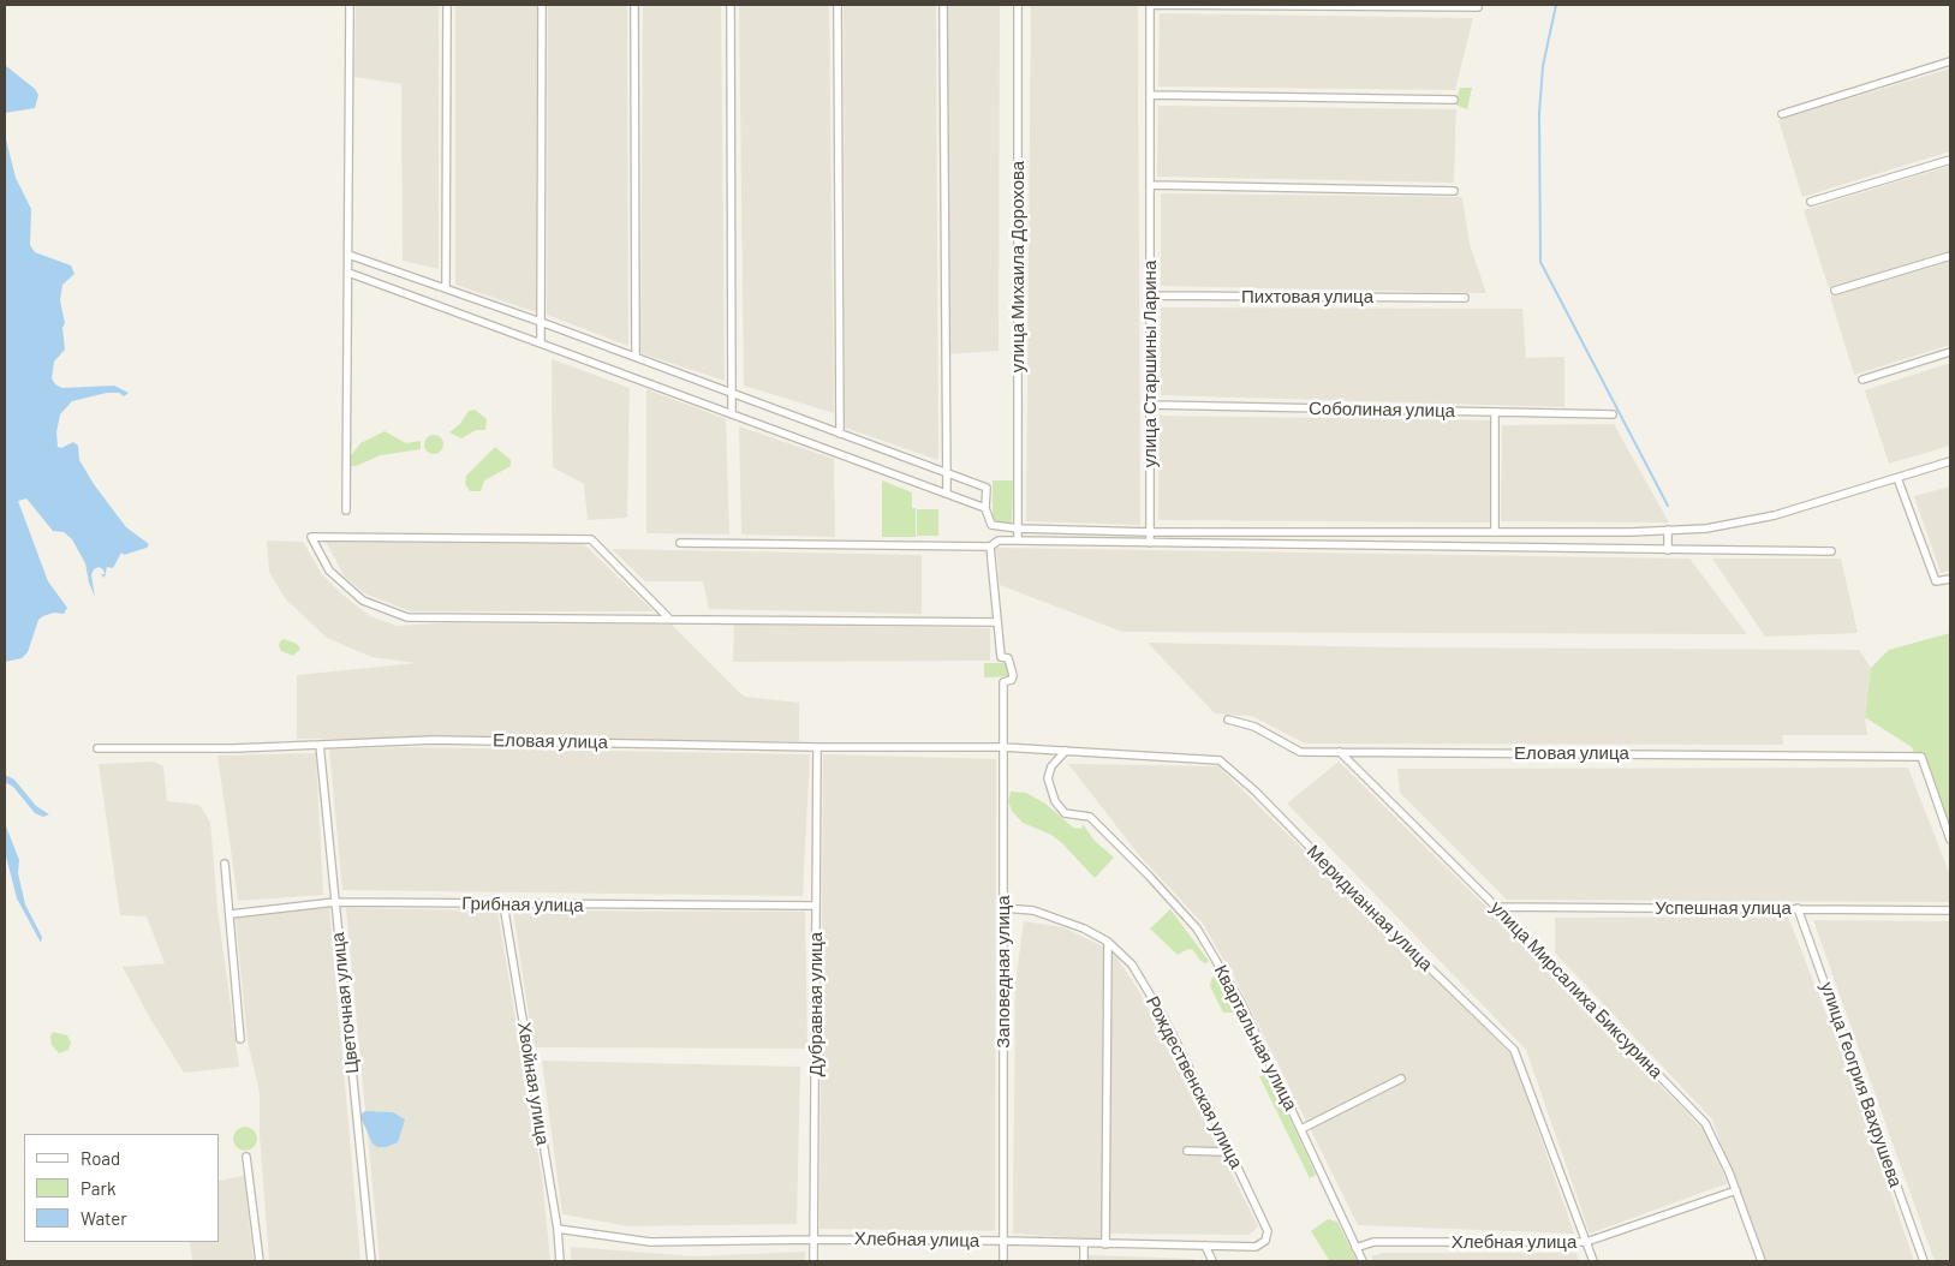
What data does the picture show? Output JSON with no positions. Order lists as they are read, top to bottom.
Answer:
{
  "streets": {
    "street": [
      "улица Михаила Дорохова",
      "Пихтовая улица",
      "улица Старшины Ларина",
      "Соболиная улица",
      "Еловая улица",
      "Грибная улица",
      "Меридианная улица",
      "Успешная улица",
      "Заповедная улица",
      "улица Мирсалиха Биксурина",
      "Цветочная улица",
      "Дубравная улица",
      "Квартальная улица",
      "Рождественская улица",
      "Хвойная улица",
      "улица Геогрия Вахрушева",
      "Хлебная улица"
    ]
  },
  "crossings": [
    ["Пихтовая улица", "улица Старшины Ларина"],
    ["улица Старшины Ларина", "Соболиная улица"],
    ["Еловая улица", "Меридианная улица"],
    ["Еловая улица", "Заповедная улица"],
    ["Еловая улица", "улица Мирсалиха Биксурина"],
    ["Еловая улица", "Цветочная улица"],
    ["Еловая улица", "Дубравная улица"],
    ["Грибная улица", "Цветочная улица"],
    ["Грибная улица", "Дубравная улица"],
    ["Грибная улица", "Хвойная улица"],
    ["Меридианная улица", "Заповедная улица"],
    ["Меридианная улица", "Квартальная улица"],
    ["Меридианная улица", "Хлебная улица"],
    ["Успешная улица", "улица Мирсалиха Биксурина"],
    ["Успешная улица", "улица Геогрия Вахрушева"],
    ["Заповедная улица", "Рождественская улица"],
    ["Заповедная улица", "Хлебная улица"],
    ["улица Мирсалиха Биксурина", "Хлебная улица"],
    ["Дубравная улица", "Хлебная улица"],
    ["Квартальная улица", "Хлебная улица"],
    ["Рождественская улица", "Хлебная улица"],
    ["Хвойная улица", "Хлебная улица"]
  ],
  "legend": ["Road", "Park", "Water"]
}
